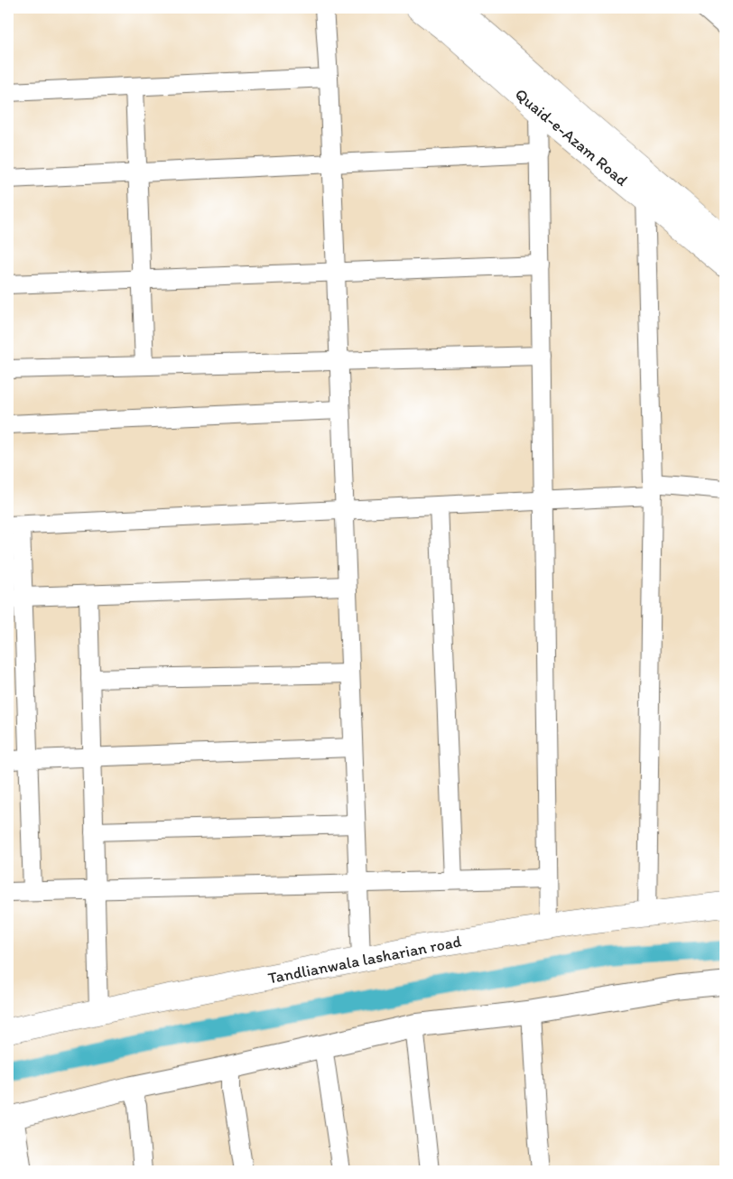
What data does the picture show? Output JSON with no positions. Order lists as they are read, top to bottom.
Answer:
{
  "streets": {
    "main road": ["Quaid-e-Azam Road", "Tandlianwala lasharian road"]
  }
}
